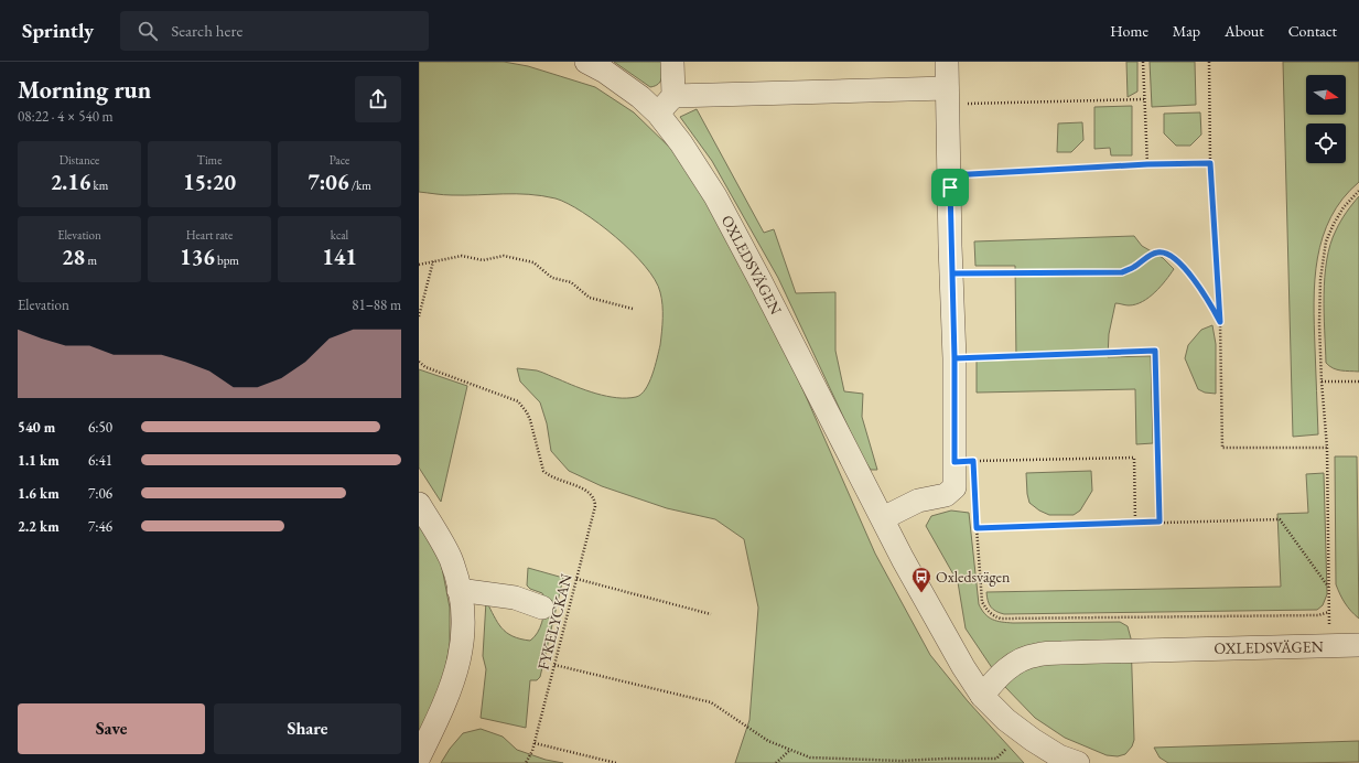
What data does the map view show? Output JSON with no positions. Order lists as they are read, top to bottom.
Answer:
{
  "streets": {
    "street": ["OXLEDSVÄGEN"],
    "path": ["FYKELYCKAN"]
  },
  "places": {
    "bus stop": ["Oxledsvägen"]
  },
  "north": "right",
  "page": {
    "header": "Sprintly",
    "search": "Search here",
    "nav": [
      "Home",
      "Map",
      "About",
      "Contact"
    ],
    "heading": ["Morning run", "08:22 · 4 × 540 m"],
    "stats": [
      ["Distance", "2.16 km"],
      ["Time", "15:20"],
      ["Pace", "7:06 /km"],
      ["Elevation", "28 m"],
      ["Heart rate", "136 bpm"],
      ["kcal", "141"]
    ],
    "chart": ["Elevation", "81–88 m"],
    "list": [
      {
        "name": "540 m",
        "note": "6:50"
      },
      {
        "name": "1.1 km",
        "note": "6:41"
      },
      {
        "name": "1.6 km",
        "note": "7:06"
      },
      {
        "name": "2.2 km",
        "note": "7:46"
      }
    ],
    "buttons": ["Save", "Share"]
  }
}
